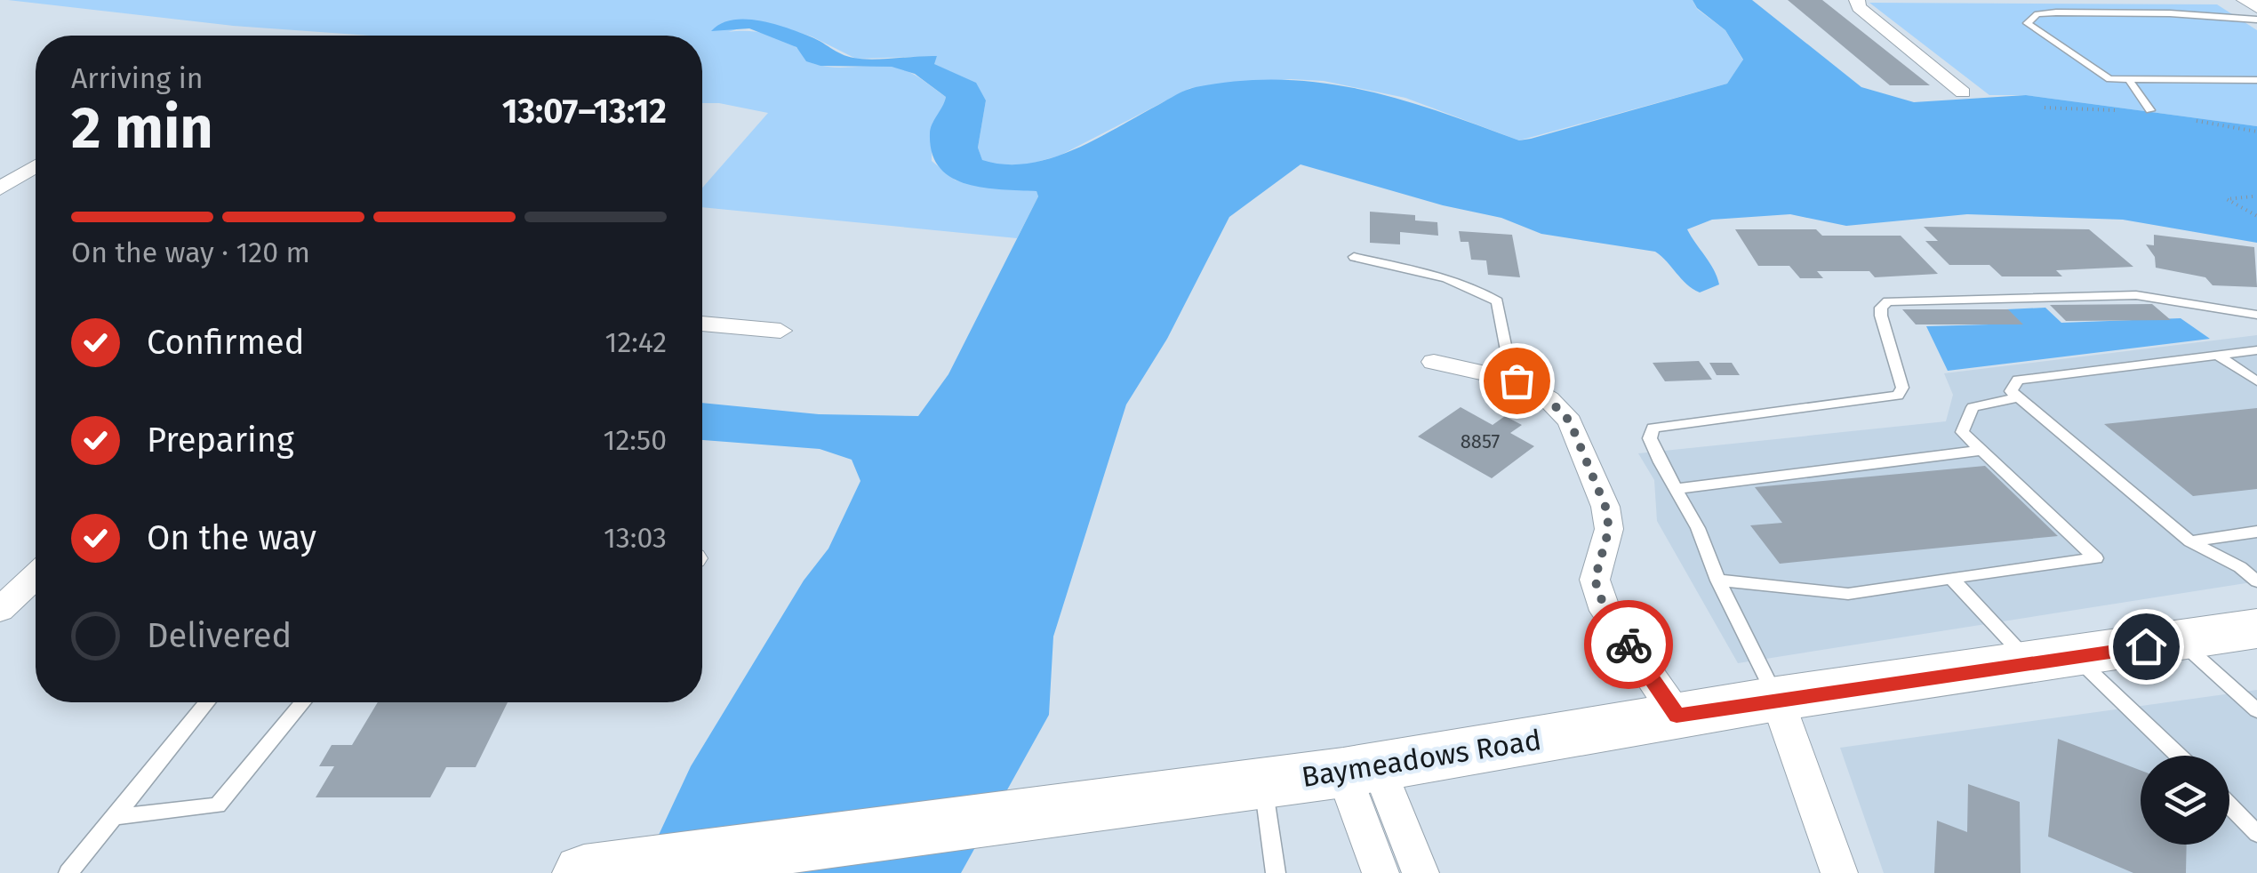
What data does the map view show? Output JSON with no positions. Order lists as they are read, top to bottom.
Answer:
{
  "streets": {
    "main road": ["Baymeadows Road"]
  },
  "house_numbers": ["8857"],
  "page": {
    "heading": ["2 min", "Arriving in", "13:07–13:12"],
    "bar": "On the way · 120 m",
    "list": [
      ["Confirmed", "12:42"],
      ["Preparing", "12:50"],
      ["On the way", "13:03"],
      "Delivered"
    ]
  }
}
